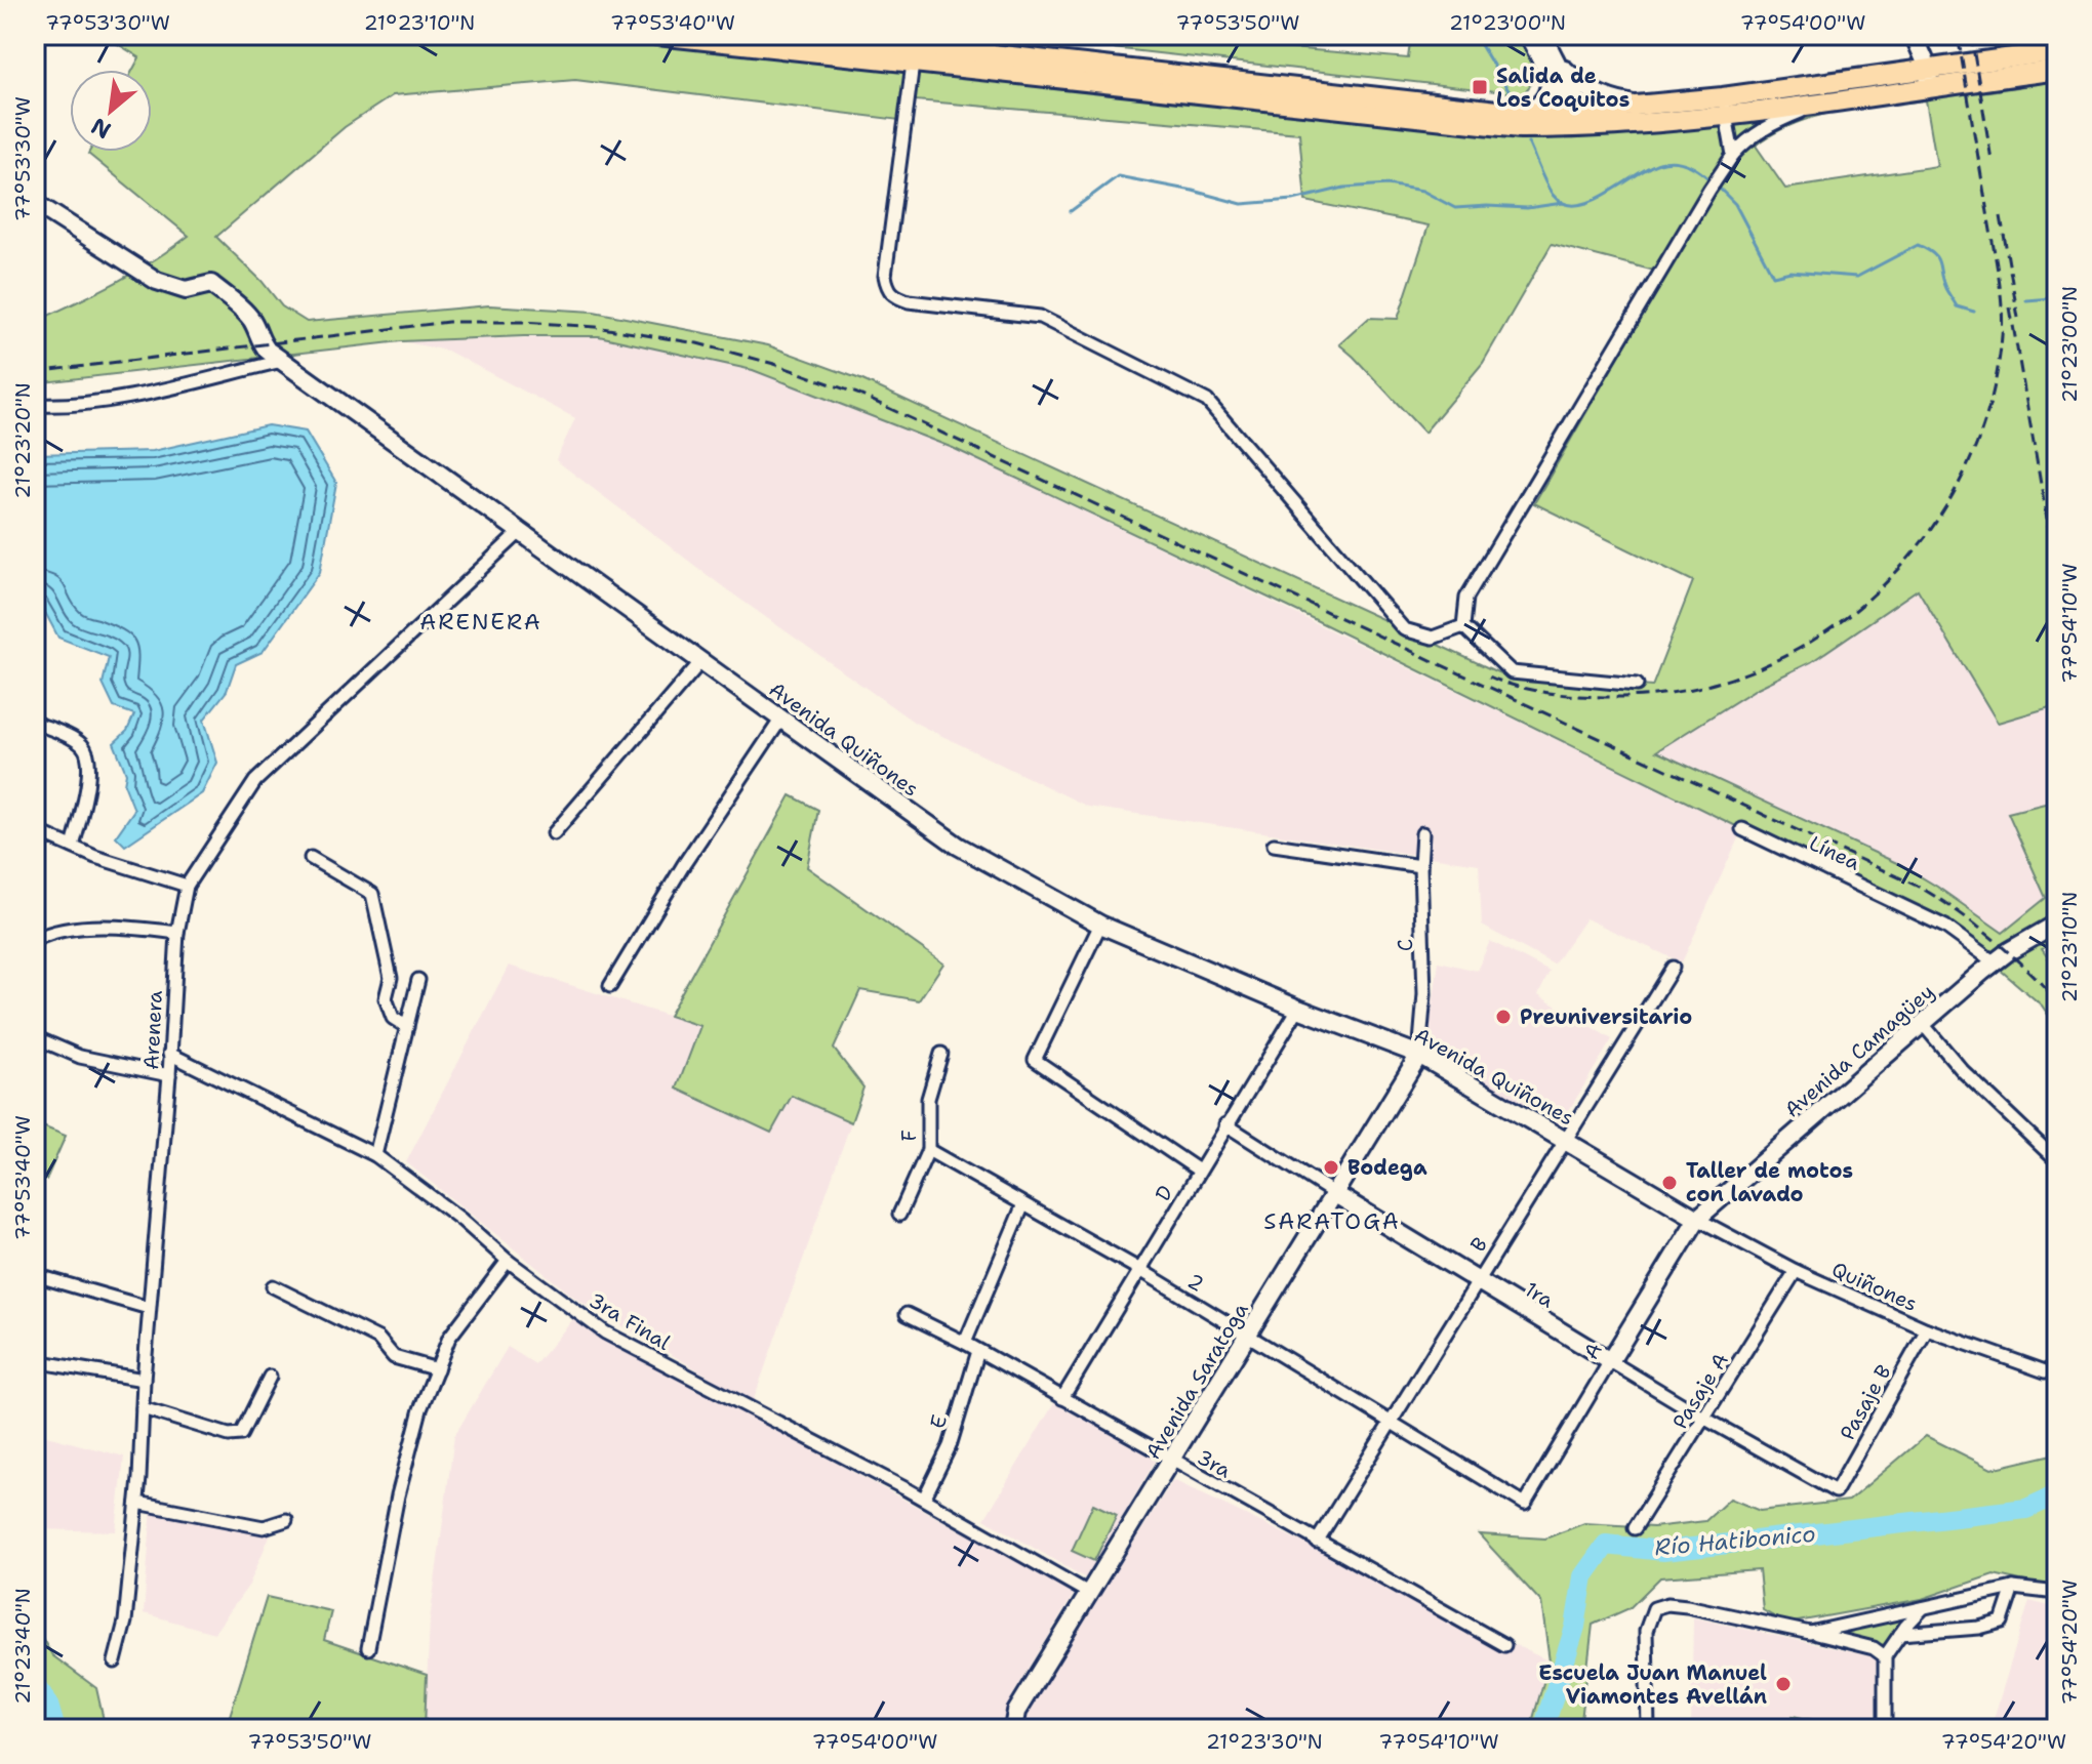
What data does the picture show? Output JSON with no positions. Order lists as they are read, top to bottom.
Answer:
{
  "streets": {
    "main road": [
      "Avenida Quiñones",
      "Avenida Camagüey",
      "1ra",
      "A",
      "Avenida Saratoga"
    ],
    "street": [
      "Línea",
      "C",
      "Arenera",
      "F",
      "D",
      "B",
      "2",
      "Quiñones",
      "3ra Final",
      "Pasaje A",
      "Pasaje B",
      "E",
      "3ra"
    ]
  },
  "crossings": [
    ["Avenida Quiñones", "C"],
    ["Avenida Quiñones", "Arenera"],
    ["Avenida Quiñones", "Avenida Camagüey"],
    ["Avenida Quiñones", "D"],
    ["Avenida Quiñones", "B"],
    ["Avenida Quiñones", "Quiñones"],
    ["Avenida Quiñones", "A"],
    ["Avenida Quiñones", "Avenida Saratoga"],
    ["Línea", "Avenida Camagüey"],
    ["C", "Avenida Saratoga"],
    ["Arenera", "3ra Final"],
    ["Avenida Camagüey", "Quiñones"],
    ["Avenida Camagüey", "A"],
    ["F", "2"],
    ["D", "2"],
    ["D", "1ra"],
    ["D", "3ra"],
    ["B", "2"],
    ["B", "1ra"],
    ["B", "3ra"],
    ["2", "A"],
    ["2", "Avenida Saratoga"],
    ["Quiñones", "A"],
    ["Quiñones", "Pasaje A"],
    ["Quiñones", "Pasaje B"],
    ["1ra", "A"],
    ["1ra", "Avenida Saratoga"],
    ["1ra", "Pasaje A"],
    ["1ra", "Pasaje B"],
    ["3ra Final", "Avenida Saratoga"],
    ["3ra Final", "E"],
    ["Avenida Saratoga", "3ra"],
    ["E", "3ra"]
  ],
  "districts": ["ARENERA", "SARATOGA"],
  "water": ["Río Hatibonico"],
  "places": {
    "transit": ["Salida de Los Coquitos"],
    "other": [
      "Preuniversitario",
      "Bodega",
      "Taller de motos con lavado",
      "Escuela Juan Manuel Viamontes Avellán"
    ]
  },
  "north": "bottom left",
  "coordinates": [
    "77°53'30\"W",
    "21°23'10\"N",
    "77°53'40\"W",
    "77°53'50\"W",
    "21°23'00\"N",
    "77°54'00\"W",
    "21°23'20\"N",
    "77°54'10\"W",
    "77°54'20\"W",
    "21°23'40\"N",
    "21°23'30\"N"
  ]
}
